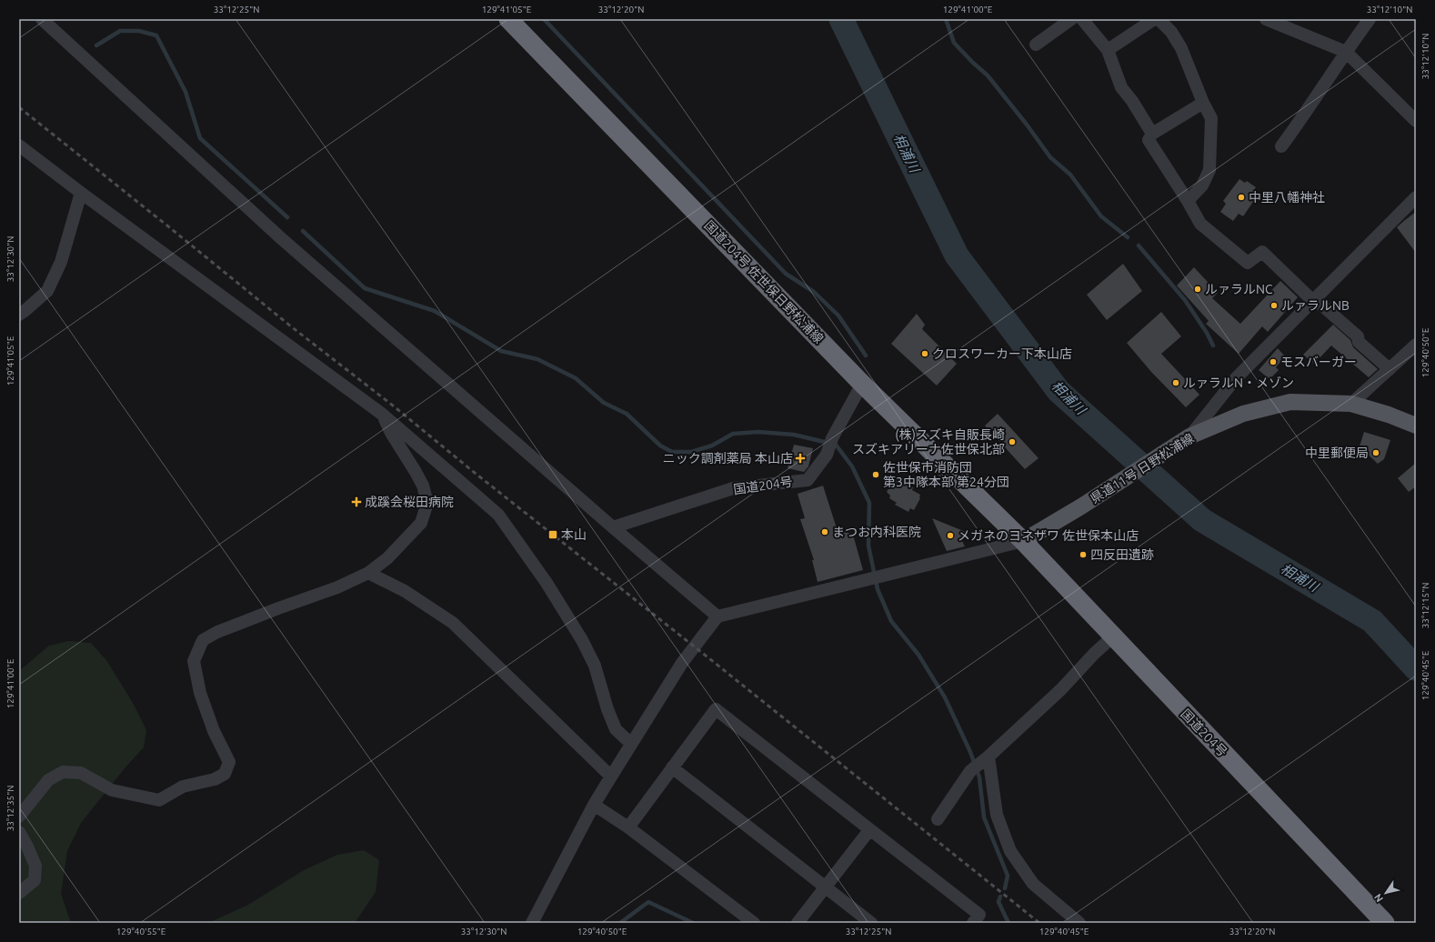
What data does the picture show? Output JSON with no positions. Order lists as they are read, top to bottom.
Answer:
{
  "streets": {
    "highway": ["国道204号 佐世保日野松浦線", "国道204号"],
    "main road": ["県道11号 日野松浦線"]
  },
  "crossings": [
    ["国道204号 佐世保日野松浦線", "県道11号 日野松浦線"],
    ["国道204号 佐世保日野松浦線", "国道204号"],
    ["県道11号 日野松浦線", "国道204号"]
  ],
  "water": ["相浦川"],
  "places": {
    "other": [
      "中里八幡神社",
      "ルァラルNC",
      "ルァラルNB",
      "クロスワーカー下本山店",
      "モスバーガー",
      "ルァラルN・メゾン",
      "(株)スズキ自販長崎 スズキアリーナ佐世保北部",
      "中里郵便局",
      "佐世保市消防団 第3中隊本部 第24分団",
      "まつお内科医院",
      "メガネのヨネザワ 佐世保本山店",
      "四反田遺跡"
    ],
    "health": ["ニック調剤薬局 本山店", "成蹊会桜田病院"],
    "transit": ["本山"]
  },
  "north": "bottom left",
  "coordinates": [
    "33°12'25\"N",
    "129°41'05\"E",
    "33°12'20\"N",
    "129°41'00\"E",
    "33°12'10\"N",
    "33°12'30\"N",
    "129°40'50\"E",
    "33°12'15\"N",
    "129°40'45\"E",
    "33°12'35\"N",
    "129°40'55\"E"
  ]
}
